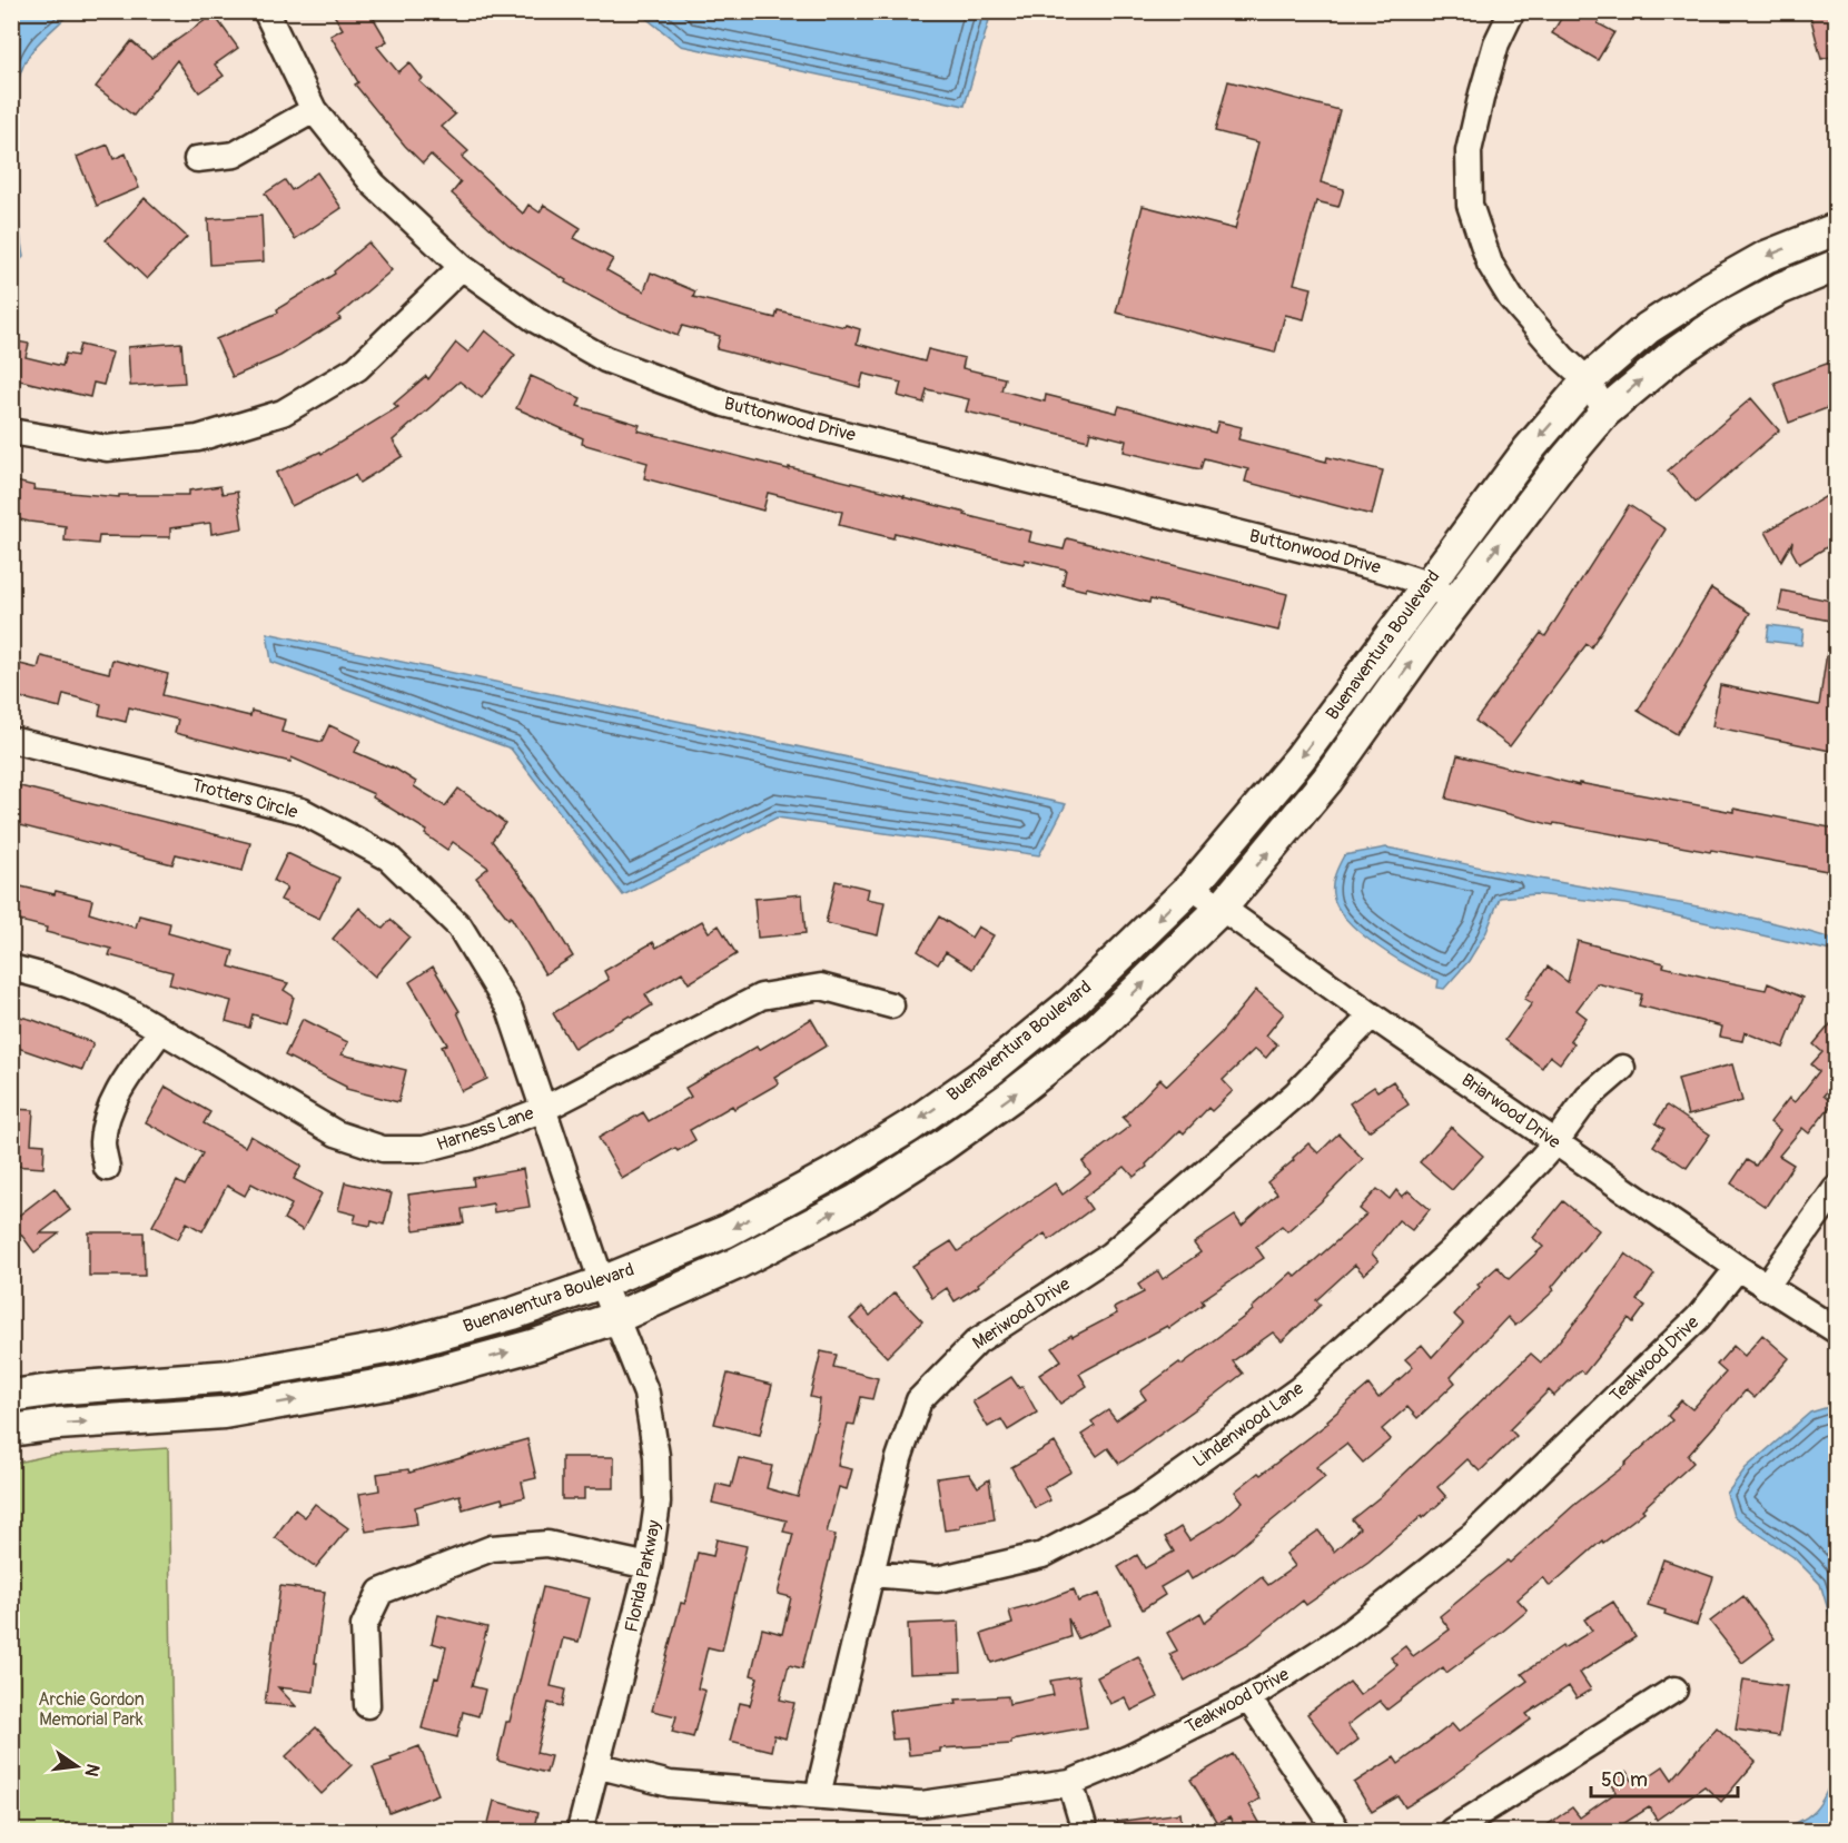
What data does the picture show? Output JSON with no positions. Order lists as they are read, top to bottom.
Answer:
{
  "streets": {
    "main road": ["Buenaventura Boulevard"],
    "street": [
      "Buttonwood Drive",
      "Trotters Circle",
      "Briarwood Drive",
      "Harness Lane",
      "Meriwood Drive",
      "Teakwood Drive",
      "Lindenwood Lane",
      "Florida Parkway"
    ]
  },
  "crossings": [
    ["Buttonwood Drive", "Buenaventura Boulevard"],
    ["Buenaventura Boulevard", "Trotters Circle"],
    ["Buenaventura Boulevard", "Briarwood Drive"],
    ["Buenaventura Boulevard", "Florida Parkway"],
    ["Trotters Circle", "Harness Lane"],
    ["Trotters Circle", "Florida Parkway"],
    ["Briarwood Drive", "Meriwood Drive"],
    ["Briarwood Drive", "Teakwood Drive"],
    ["Briarwood Drive", "Lindenwood Lane"],
    ["Meriwood Drive", "Teakwood Drive"],
    ["Meriwood Drive", "Lindenwood Lane"],
    ["Teakwood Drive", "Florida Parkway"]
  ],
  "parks": ["Archie Gordon Memorial Park"],
  "scale_bar": "50 m",
  "north": "right"
}
